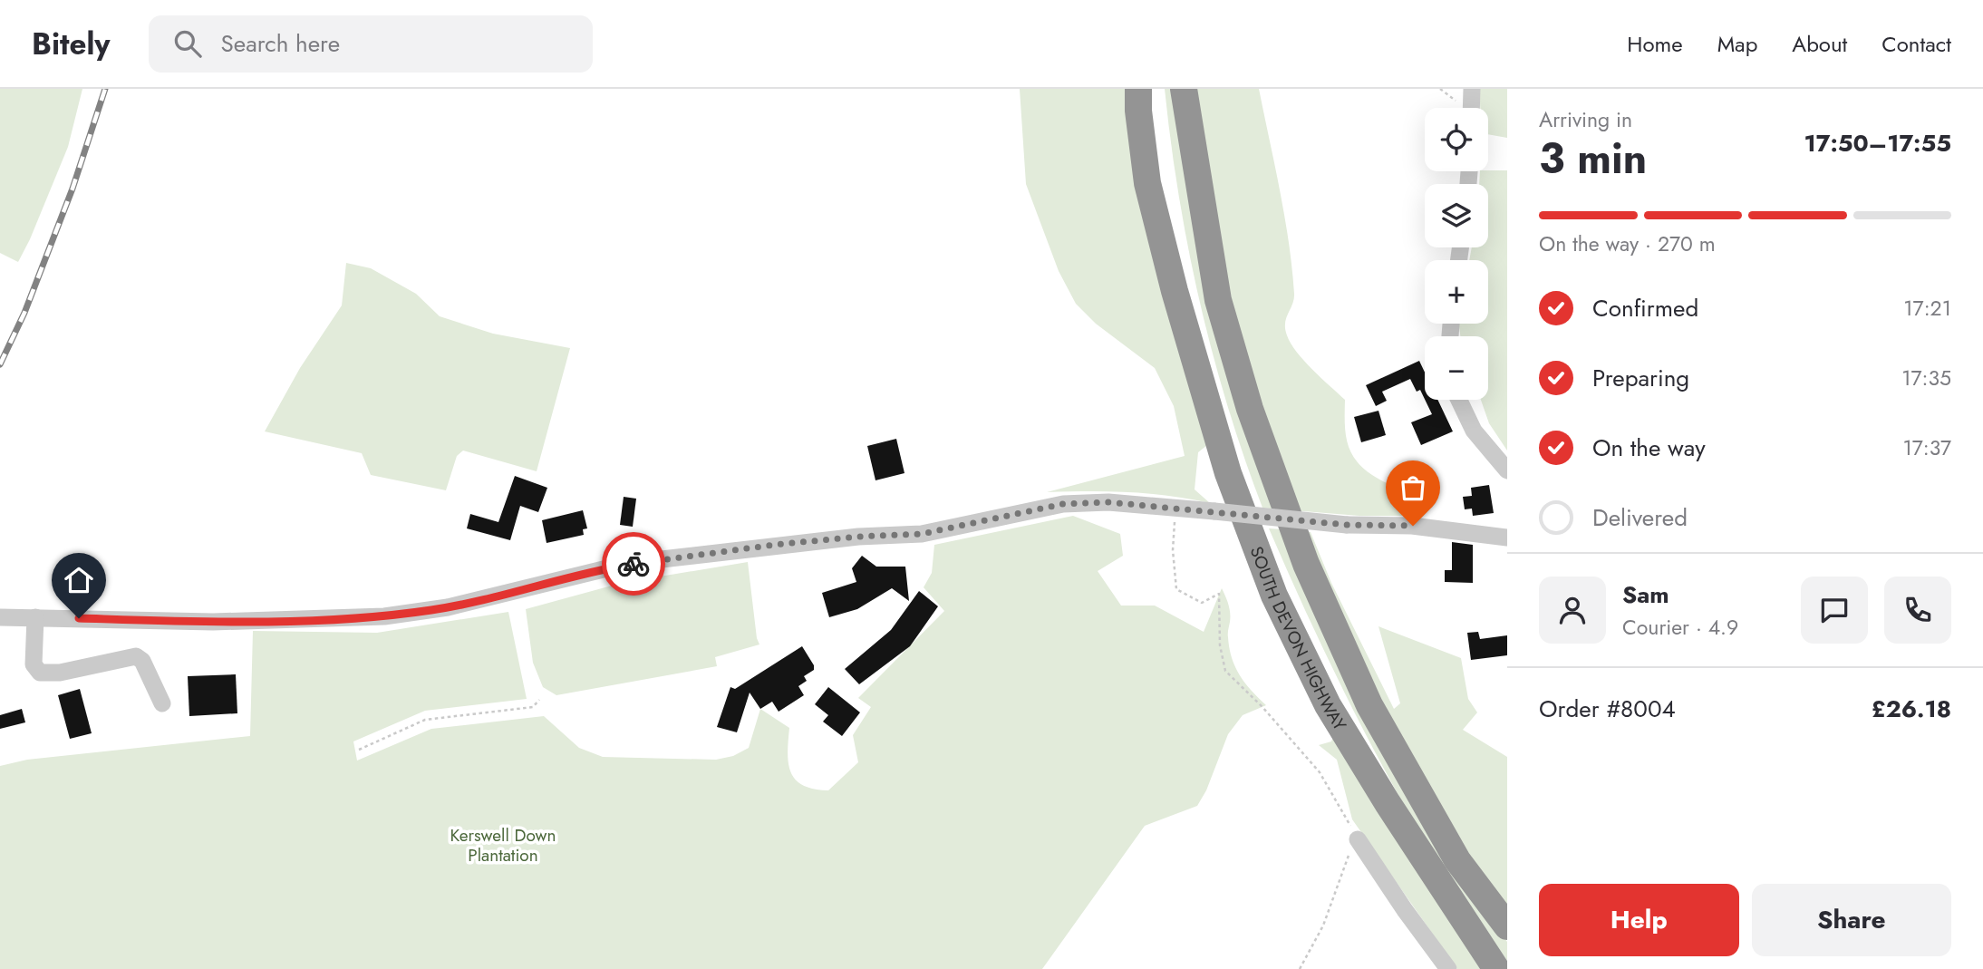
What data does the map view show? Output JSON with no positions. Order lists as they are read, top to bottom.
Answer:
{
  "streets": {
    "highway": ["SOUTH DEVON HIGHWAY"]
  },
  "parks": ["Kerswell Down Plantation"],
  "page": {
    "header": "Bitely",
    "search": "Search here",
    "nav": [
      "Home",
      "Map",
      "About",
      "Contact"
    ],
    "heading": ["3 min", "Arriving in", "17:50–17:55"],
    "panel": [
      "Sam",
      "Courier · 4.9",
      "Order #8004",
      "£26.18"
    ],
    "map_buttons": ["+", "−"],
    "bar": "On the way · 270 m",
    "list": [
      ["Confirmed", "17:21"],
      ["Preparing", "17:35"],
      ["On the way", "17:37"],
      "Delivered"
    ],
    "buttons": ["Help", "Share"]
  }
}
